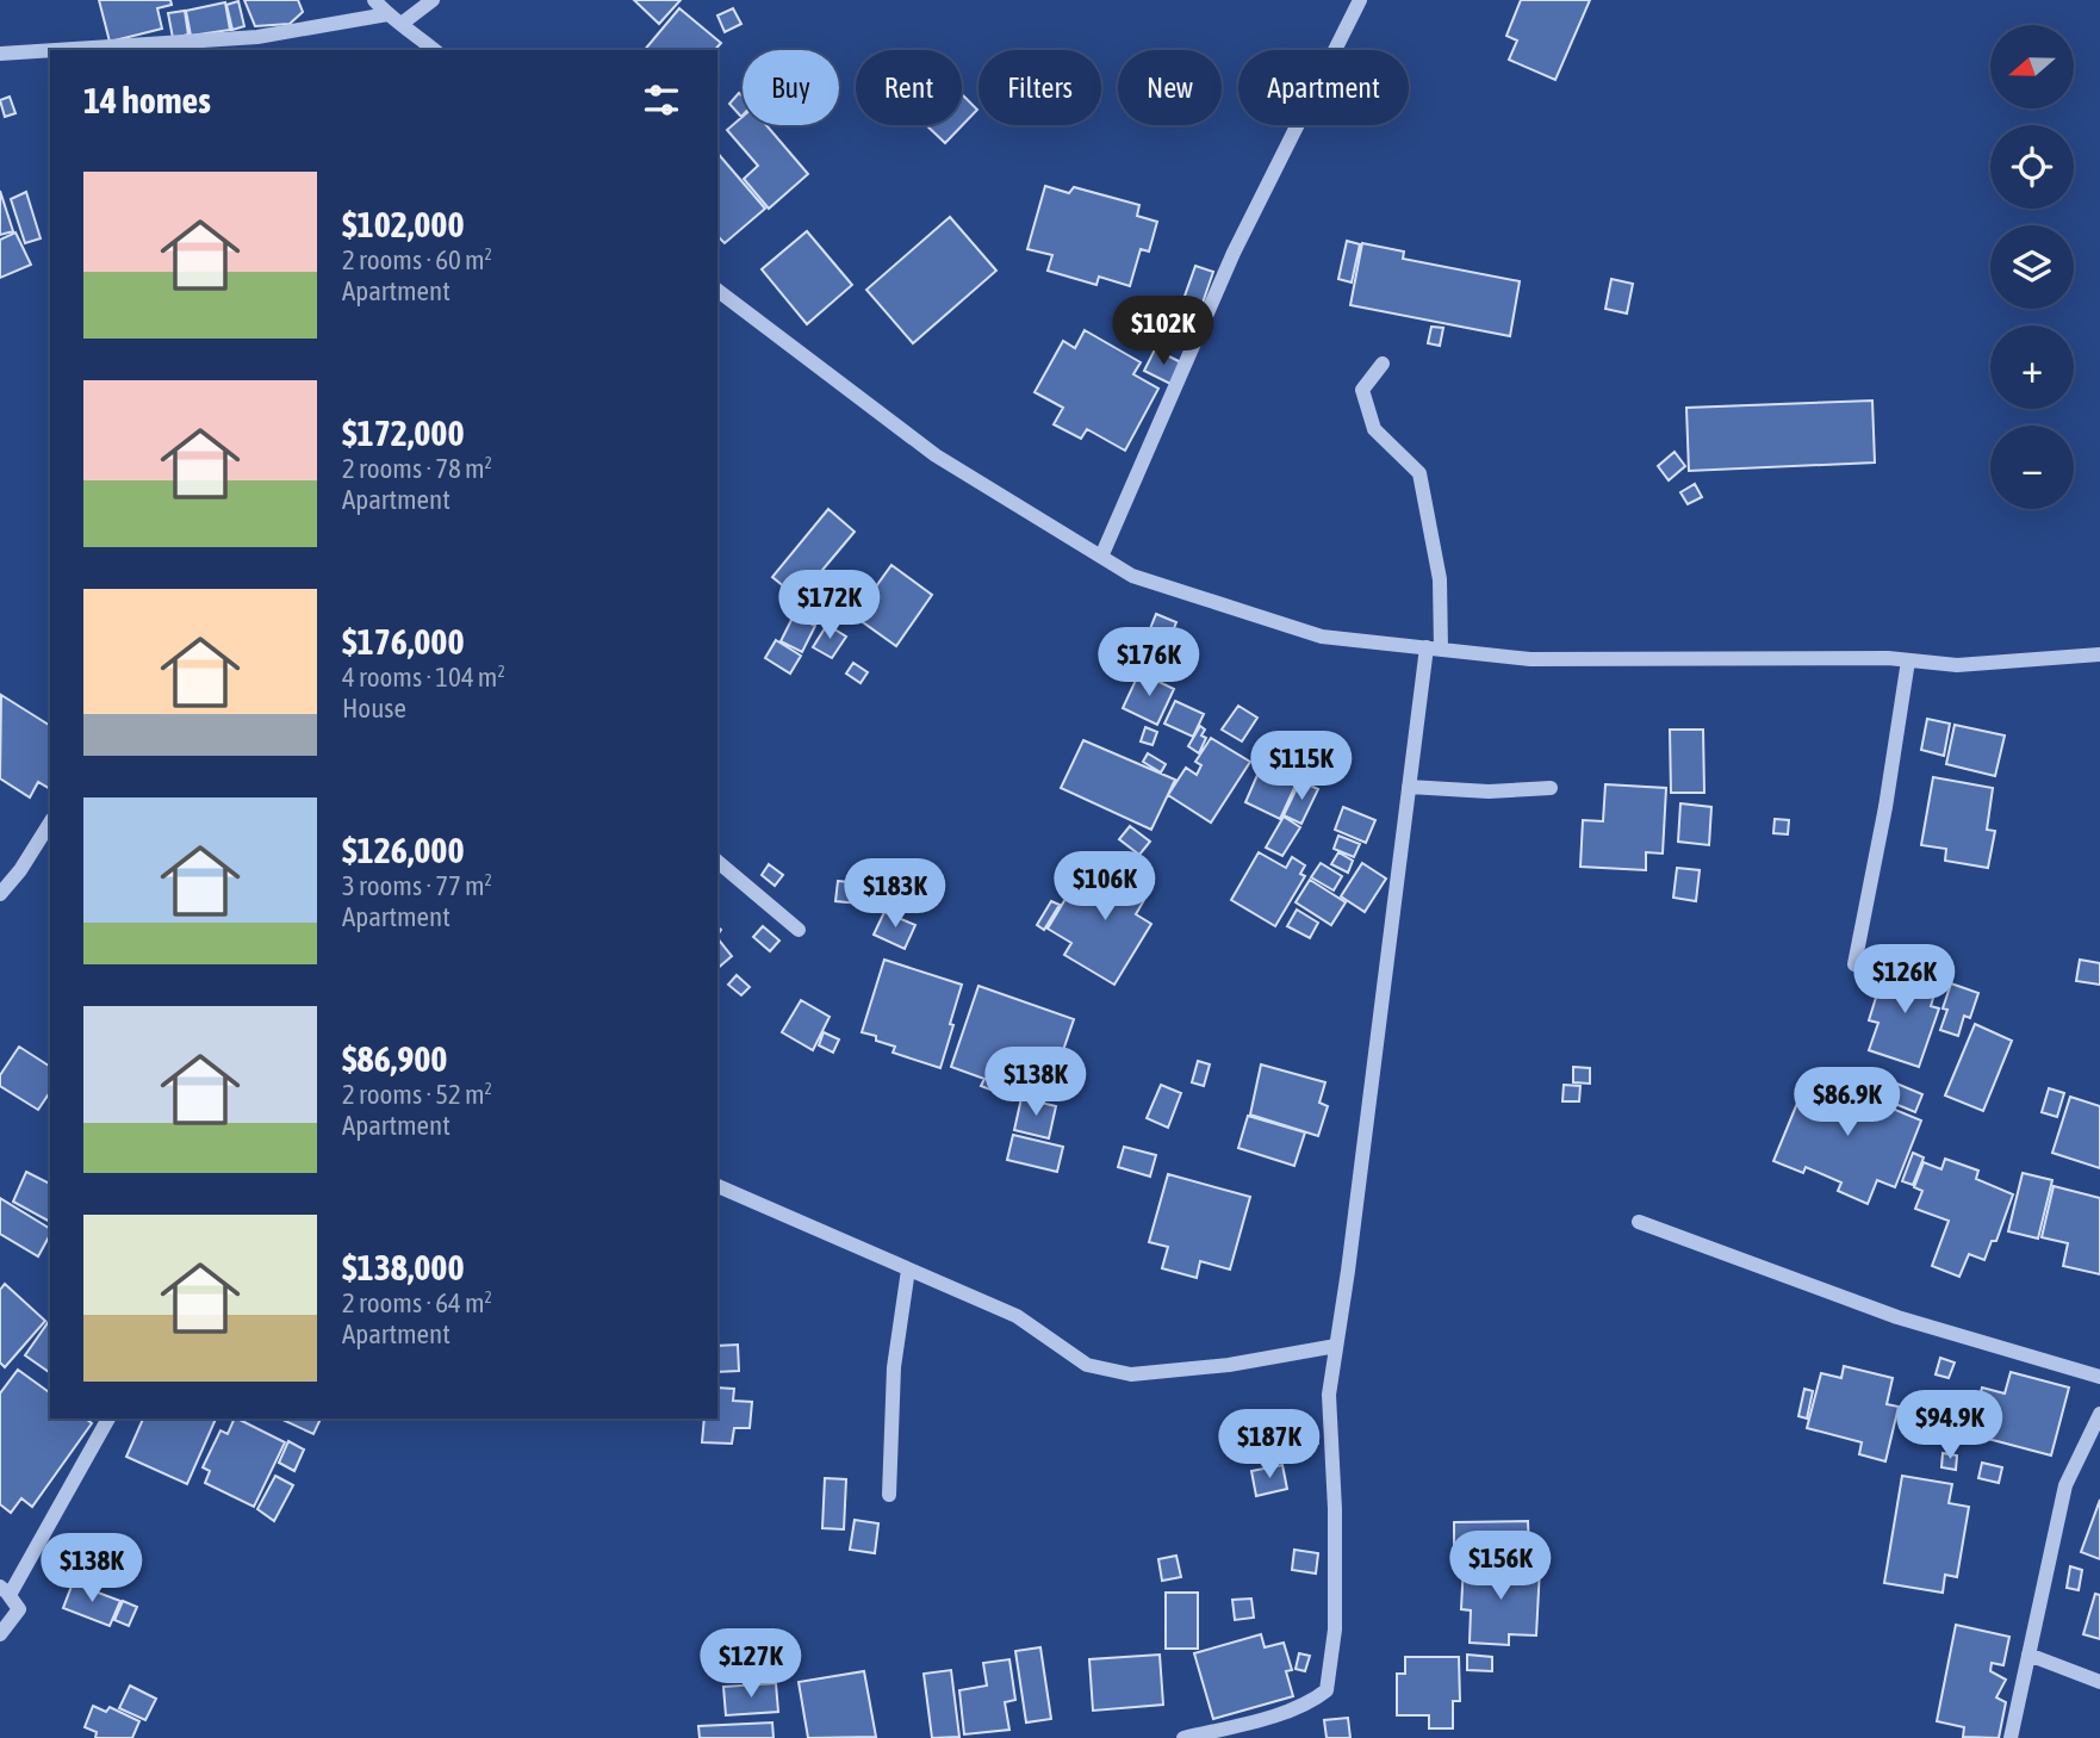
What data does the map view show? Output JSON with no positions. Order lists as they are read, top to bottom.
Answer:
{
  "north": "left",
  "page": {
    "map_buttons": ["+", "−"],
    "chip": [
      "Buy",
      "Rent",
      "Filters",
      "New",
      "Apartment"
    ],
    "heading": "14 homes",
    "list": [
      {
        "name": "$102,000",
        "note": "2 rooms · 60 m² · Apartment"
      },
      {
        "name": "$172,000",
        "note": "2 rooms · 78 m² · Apartment"
      },
      {
        "name": "$176,000",
        "note": "4 rooms · 104 m² · House"
      },
      {
        "name": "$126,000",
        "note": "3 rooms · 77 m² · Apartment"
      },
      {
        "name": "$86,900",
        "note": "2 rooms · 52 m² · Apartment"
      },
      {
        "name": "$138,000",
        "note": "2 rooms · 64 m² · Apartment"
      }
    ],
    "price": [
      "$102K",
      "$172K",
      "$176K",
      "$115K",
      "$106K",
      "$183K",
      "$126K",
      "$138K",
      "$86.9K",
      "$94.9K",
      "$187K",
      "$156K",
      "$138K",
      "$127K"
    ]
  }
}
